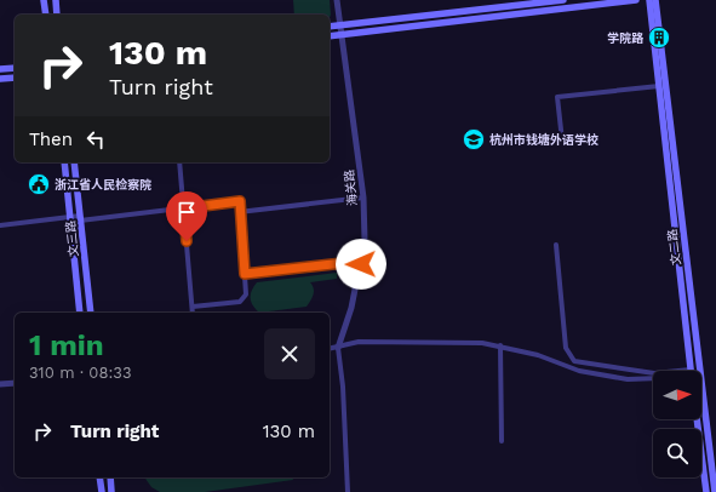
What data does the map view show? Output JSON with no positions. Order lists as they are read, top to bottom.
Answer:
{
  "streets": {
    "main road": ["文三路", "文二路"],
    "street": ["海关路"]
  },
  "places": {
    "building": ["学院路"],
    "school or university": ["杭州市钱塘外语学校"],
    "public building": ["浙江省人民检察院"]
  },
  "north": "right",
  "page": {
    "turn": ["130 m", "Turn right"],
    "then": "Then",
    "heading": ["1 min", "310 m · 08:33"],
    "list": [
      {
        "name": "Turn right",
        "value": "130 m"
      }
    ]
  }
}
